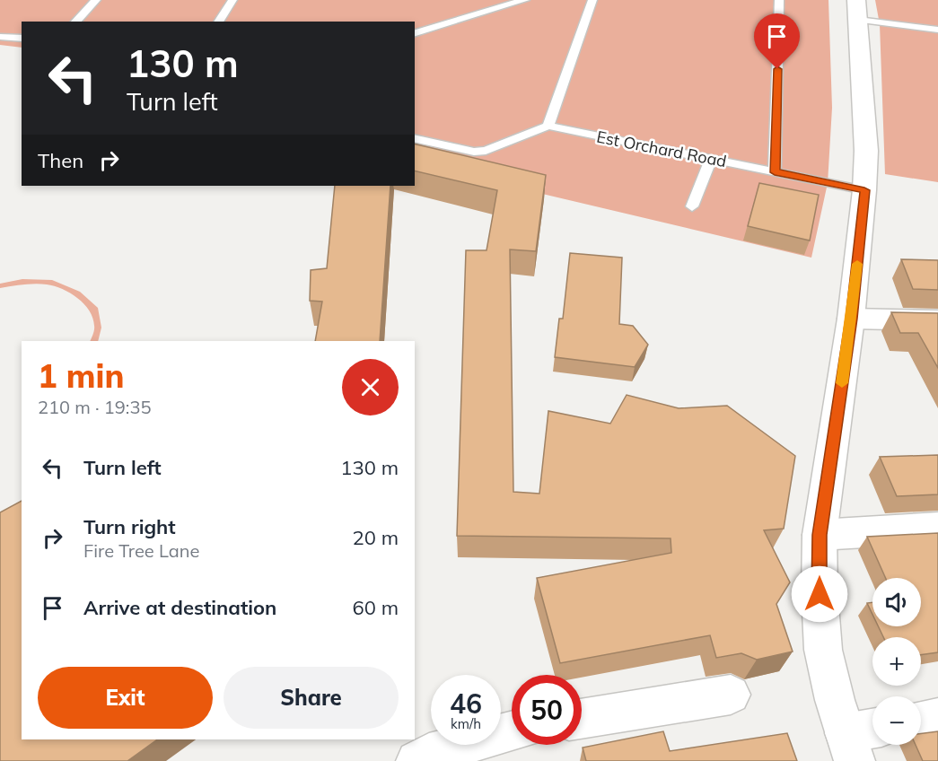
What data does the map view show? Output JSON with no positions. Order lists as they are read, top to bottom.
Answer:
{
  "streets": {
    "lane": ["Est Orchard Road"]
  },
  "page": {
    "turn": ["130 m", "Turn left"],
    "then": "Then",
    "heading": ["1 min", "210 m · 19:35"],
    "list": [
      {
        "name": "Turn left",
        "value": "130 m"
      },
      {
        "name": "Turn right",
        "note": "Fire Tree Lane",
        "value": "20 m"
      },
      {
        "name": "Arrive at destination",
        "value": "60 m"
      }
    ],
    "map_buttons": ["+", "−"],
    "buttons": ["Exit", "Share"],
    "speed": "46 km/h",
    "limit": "50"
  }
}
